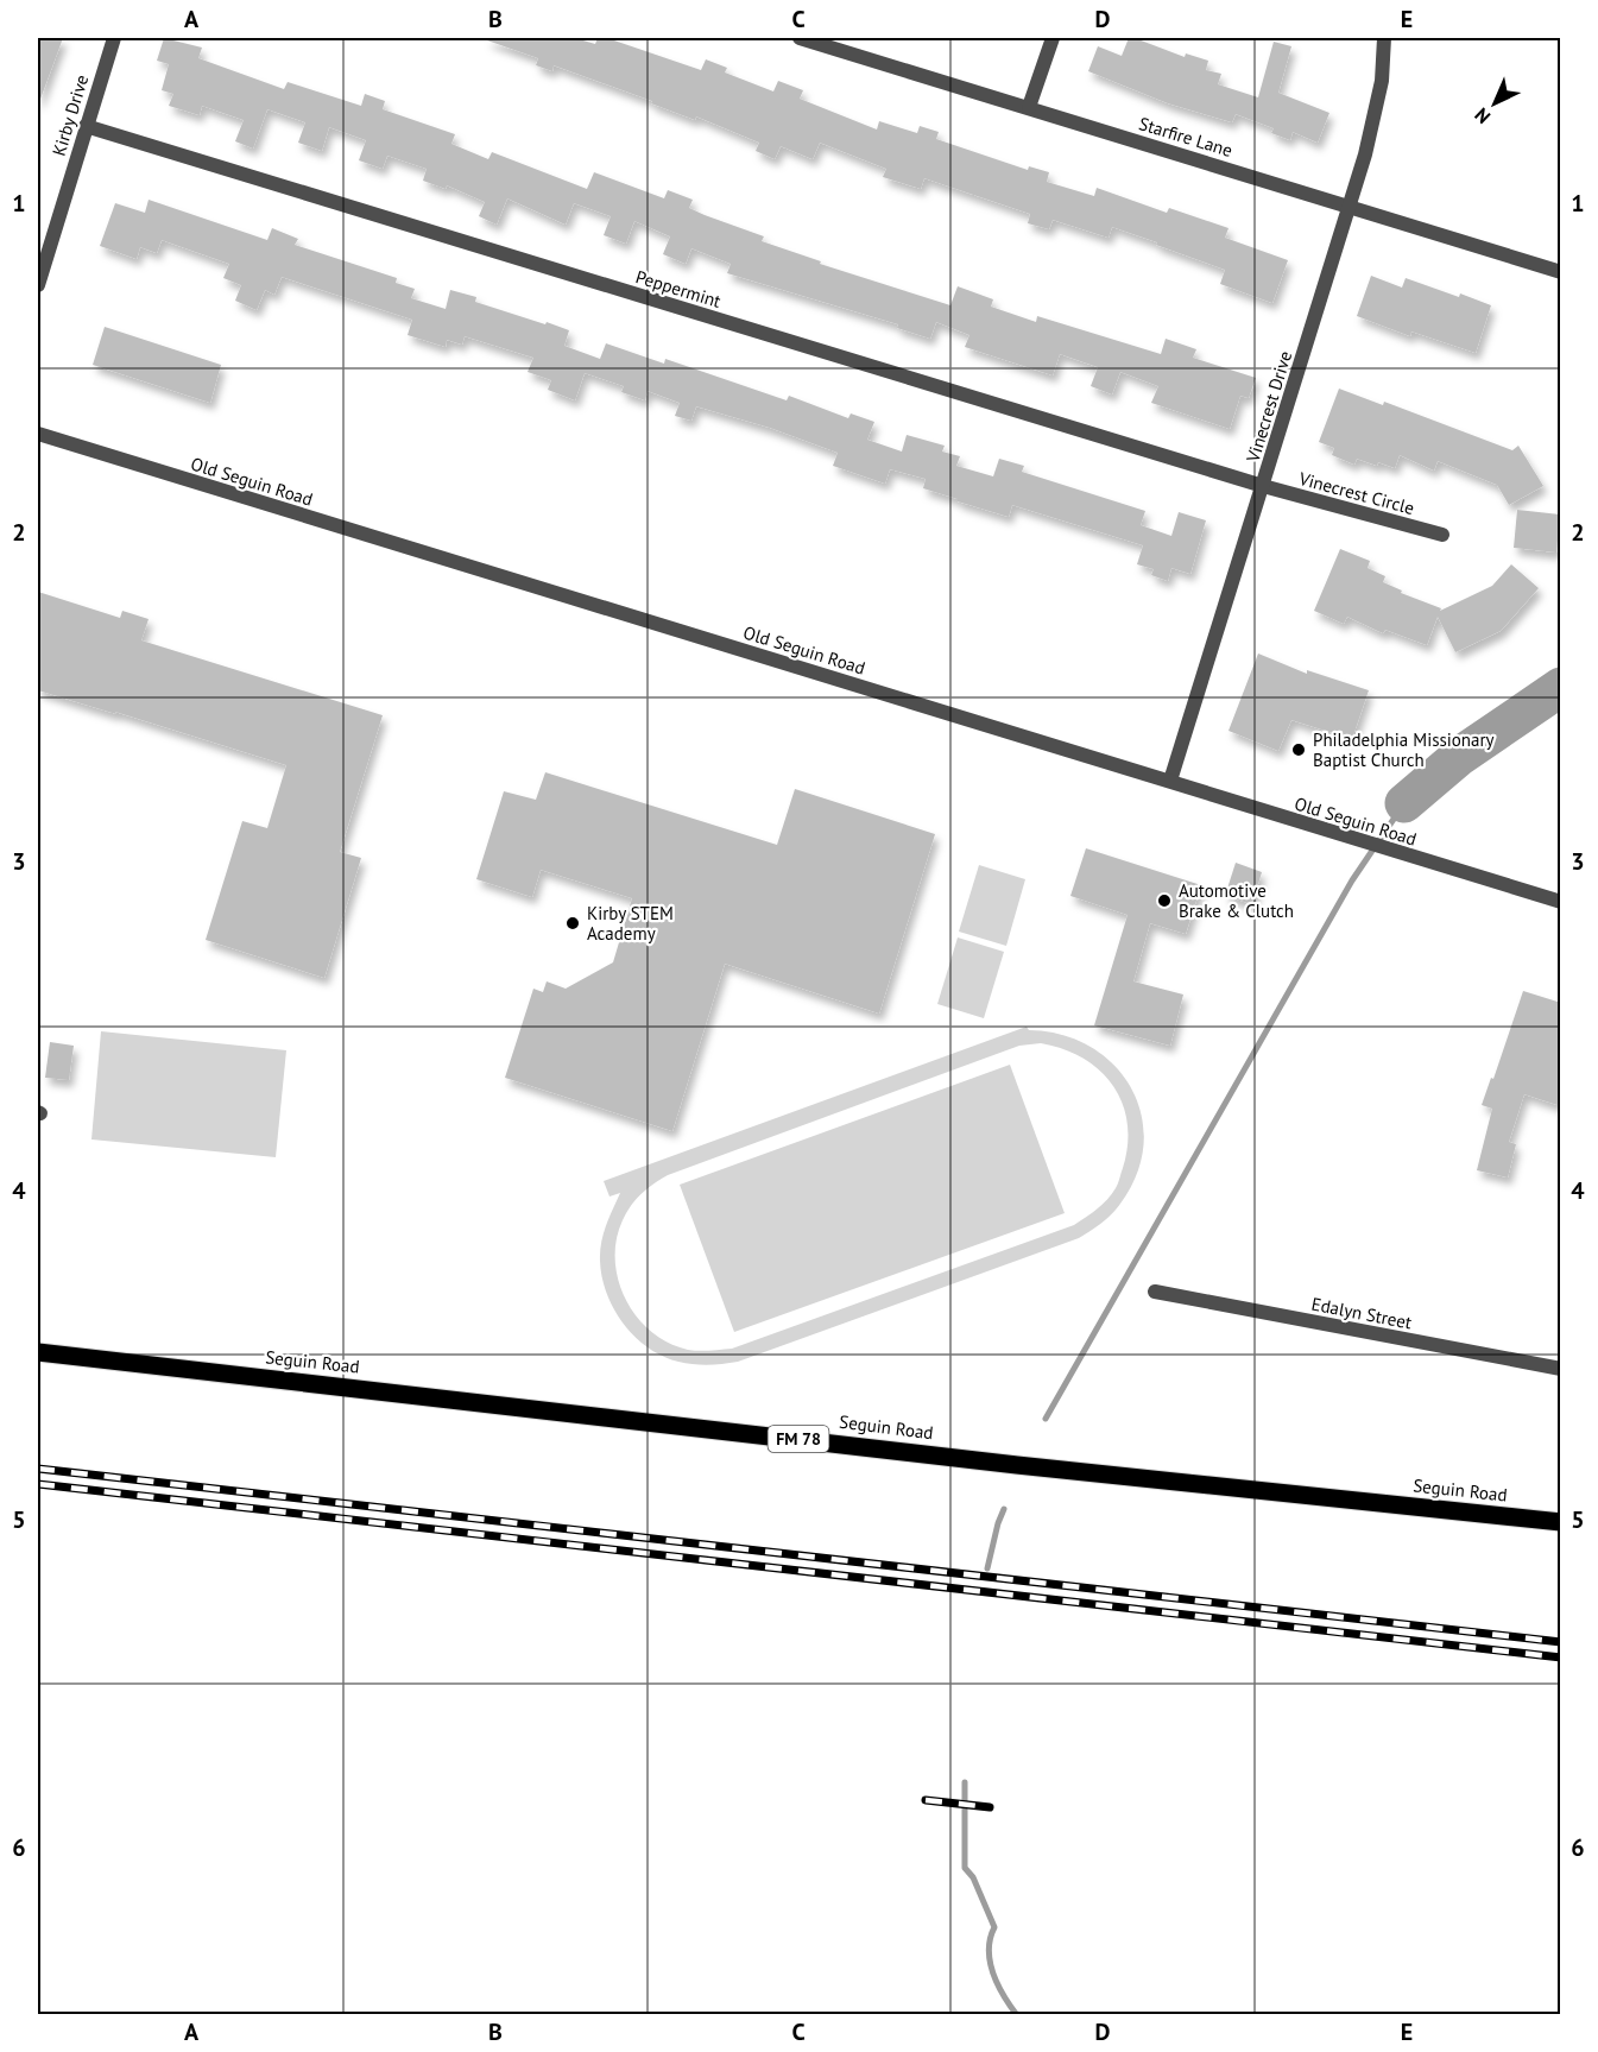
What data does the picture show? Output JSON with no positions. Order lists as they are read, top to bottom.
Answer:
{
  "streets": {
    "main road": ["Seguin Road", "FM 78"],
    "street": [
      "Kirby Drive",
      "Starfire Lane",
      "Peppermint",
      "Vinecrest Drive",
      "Old Seguin Road",
      "Vinecrest Circle",
      "Edalyn Street"
    ]
  },
  "crossings": [
    ["Kirby Drive", "Peppermint"],
    ["Starfire Lane", "Vinecrest Drive"],
    ["Peppermint", "Vinecrest Drive"],
    ["Peppermint", "Vinecrest Circle"],
    ["Vinecrest Drive", "Old Seguin Road"],
    ["Vinecrest Drive", "Vinecrest Circle"]
  ],
  "places": ["Philadelphia Missionary Baptist Church", "Automotive Brake & Clutch", "Kirby STEM Academy"],
  "north": "bottom left",
  "grid": {
    "columns": [
      "A",
      "B",
      "C",
      "D",
      "E"
    ],
    "rows": [
      "1",
      "2",
      "3",
      "4",
      "5",
      "6"
    ]
  }
}
